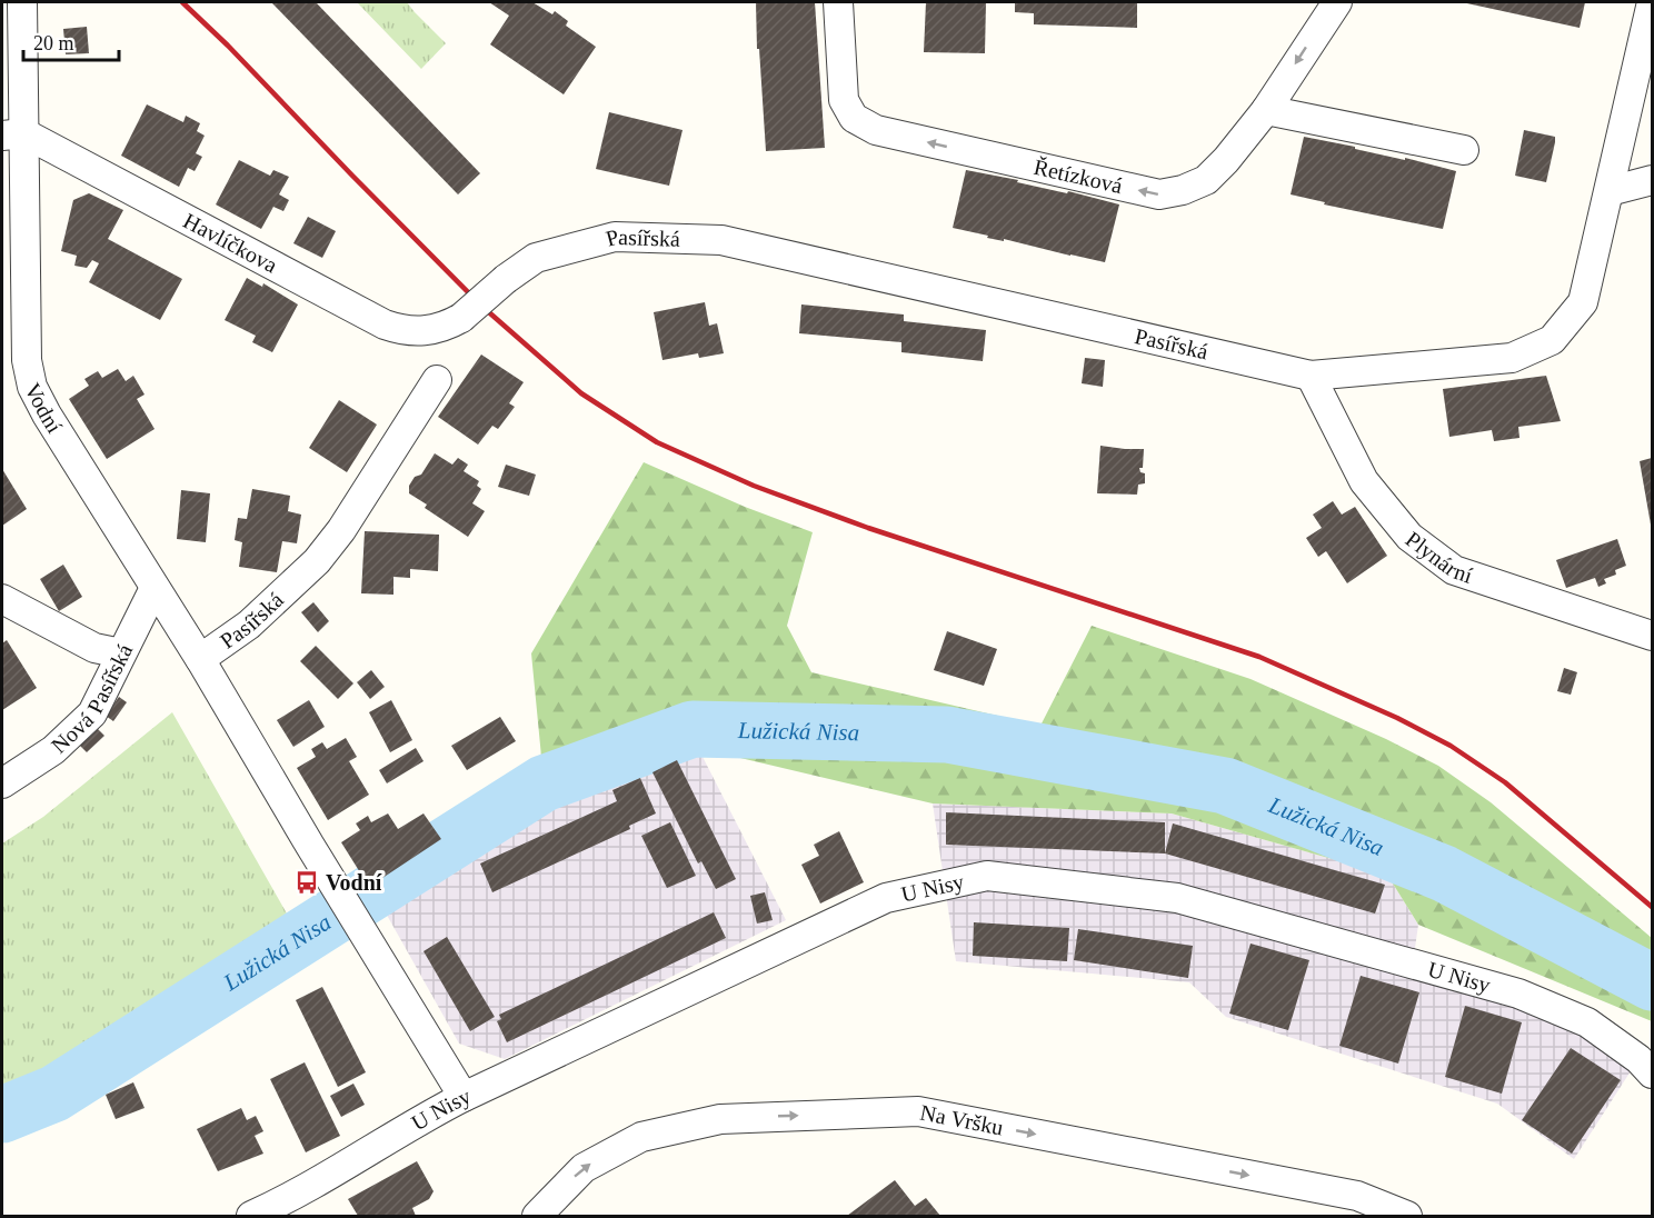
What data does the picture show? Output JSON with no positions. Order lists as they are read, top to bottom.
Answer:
{
  "streets": {
    "street": [
      "Řetízková",
      "Pasířská",
      "Havlíčkova",
      "Vodní",
      "Plynární",
      "Nová Pasířská",
      "U Nisy",
      "Na Vršku"
    ]
  },
  "crossings": [
    ["Pasířská", "Havlíčkova"],
    ["Pasířská", "Vodní"],
    ["Pasířská", "Plynární"],
    ["Havlíčkova", "Vodní"],
    ["Vodní", "Nová Pasířská"],
    ["Vodní", "U Nisy"]
  ],
  "one_way": ["Na Vršku"],
  "water": ["Lužická Nisa"],
  "places": {
    "bus stop": ["Vodní"]
  },
  "scale_bar": "20 m"
}
